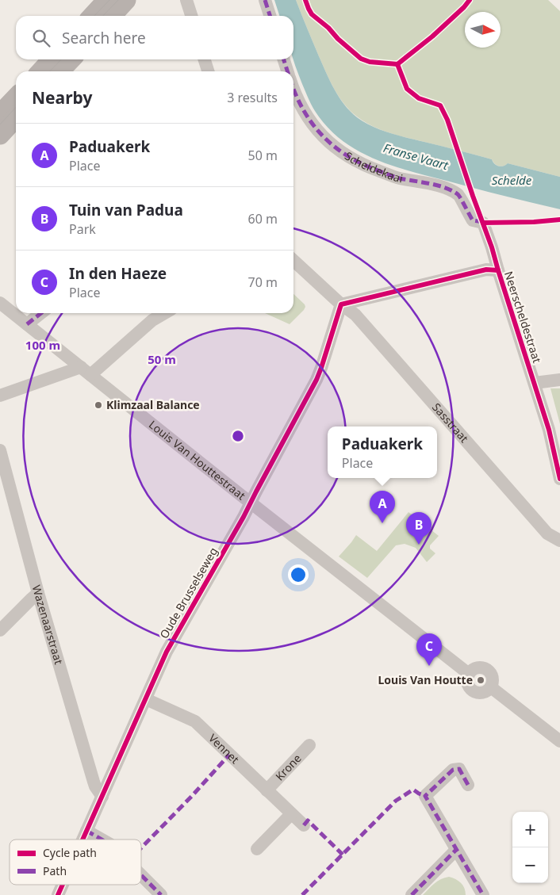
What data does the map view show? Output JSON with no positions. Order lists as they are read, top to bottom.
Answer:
{
  "streets": {
    "street": [
      "Scheldekaai",
      "Neerscheldestraat",
      "Sasstraat",
      "Louis Van Houttestraat",
      "Oude Brusselseweg",
      "Wazenaarstraat",
      "Vennet",
      "Krone"
    ]
  },
  "crossings": [
    ["Scheldekaai", "Neerscheldestraat"],
    ["Neerscheldestraat", "Sasstraat"],
    ["Neerscheldestraat", "Oude Brusselseweg"],
    ["Sasstraat", "Oude Brusselseweg"],
    ["Louis Van Houttestraat", "Oude Brusselseweg"],
    ["Oude Brusselseweg", "Wazenaarstraat"],
    ["Oude Brusselseweg", "Vennet"],
    ["Vennet", "Krone"]
  ],
  "water": ["Franse Vaart", "Schelde"],
  "places": ["Klimzaal Balance", "Louis Van Houtte"],
  "legend": ["Cycle path", "Path"],
  "north": "right",
  "page": {
    "search": "Search here",
    "heading": ["Nearby", "3 results"],
    "list": [
      {
        "mark": "A",
        "name": "Paduakerk",
        "note": "Place",
        "value": "50 m"
      },
      {
        "mark": "B",
        "name": "Tuin van Padua",
        "note": "Park",
        "value": "60 m"
      },
      {
        "mark": "C",
        "name": "In den Haeze",
        "note": "Place",
        "value": "70 m"
      }
    ],
    "popup": ["Paduakerk", "Place"],
    "pins": ["A", "B", "C"],
    "map_buttons": ["+", "−"]
  },
  "rings": ["100 m", "50 m"]
}
